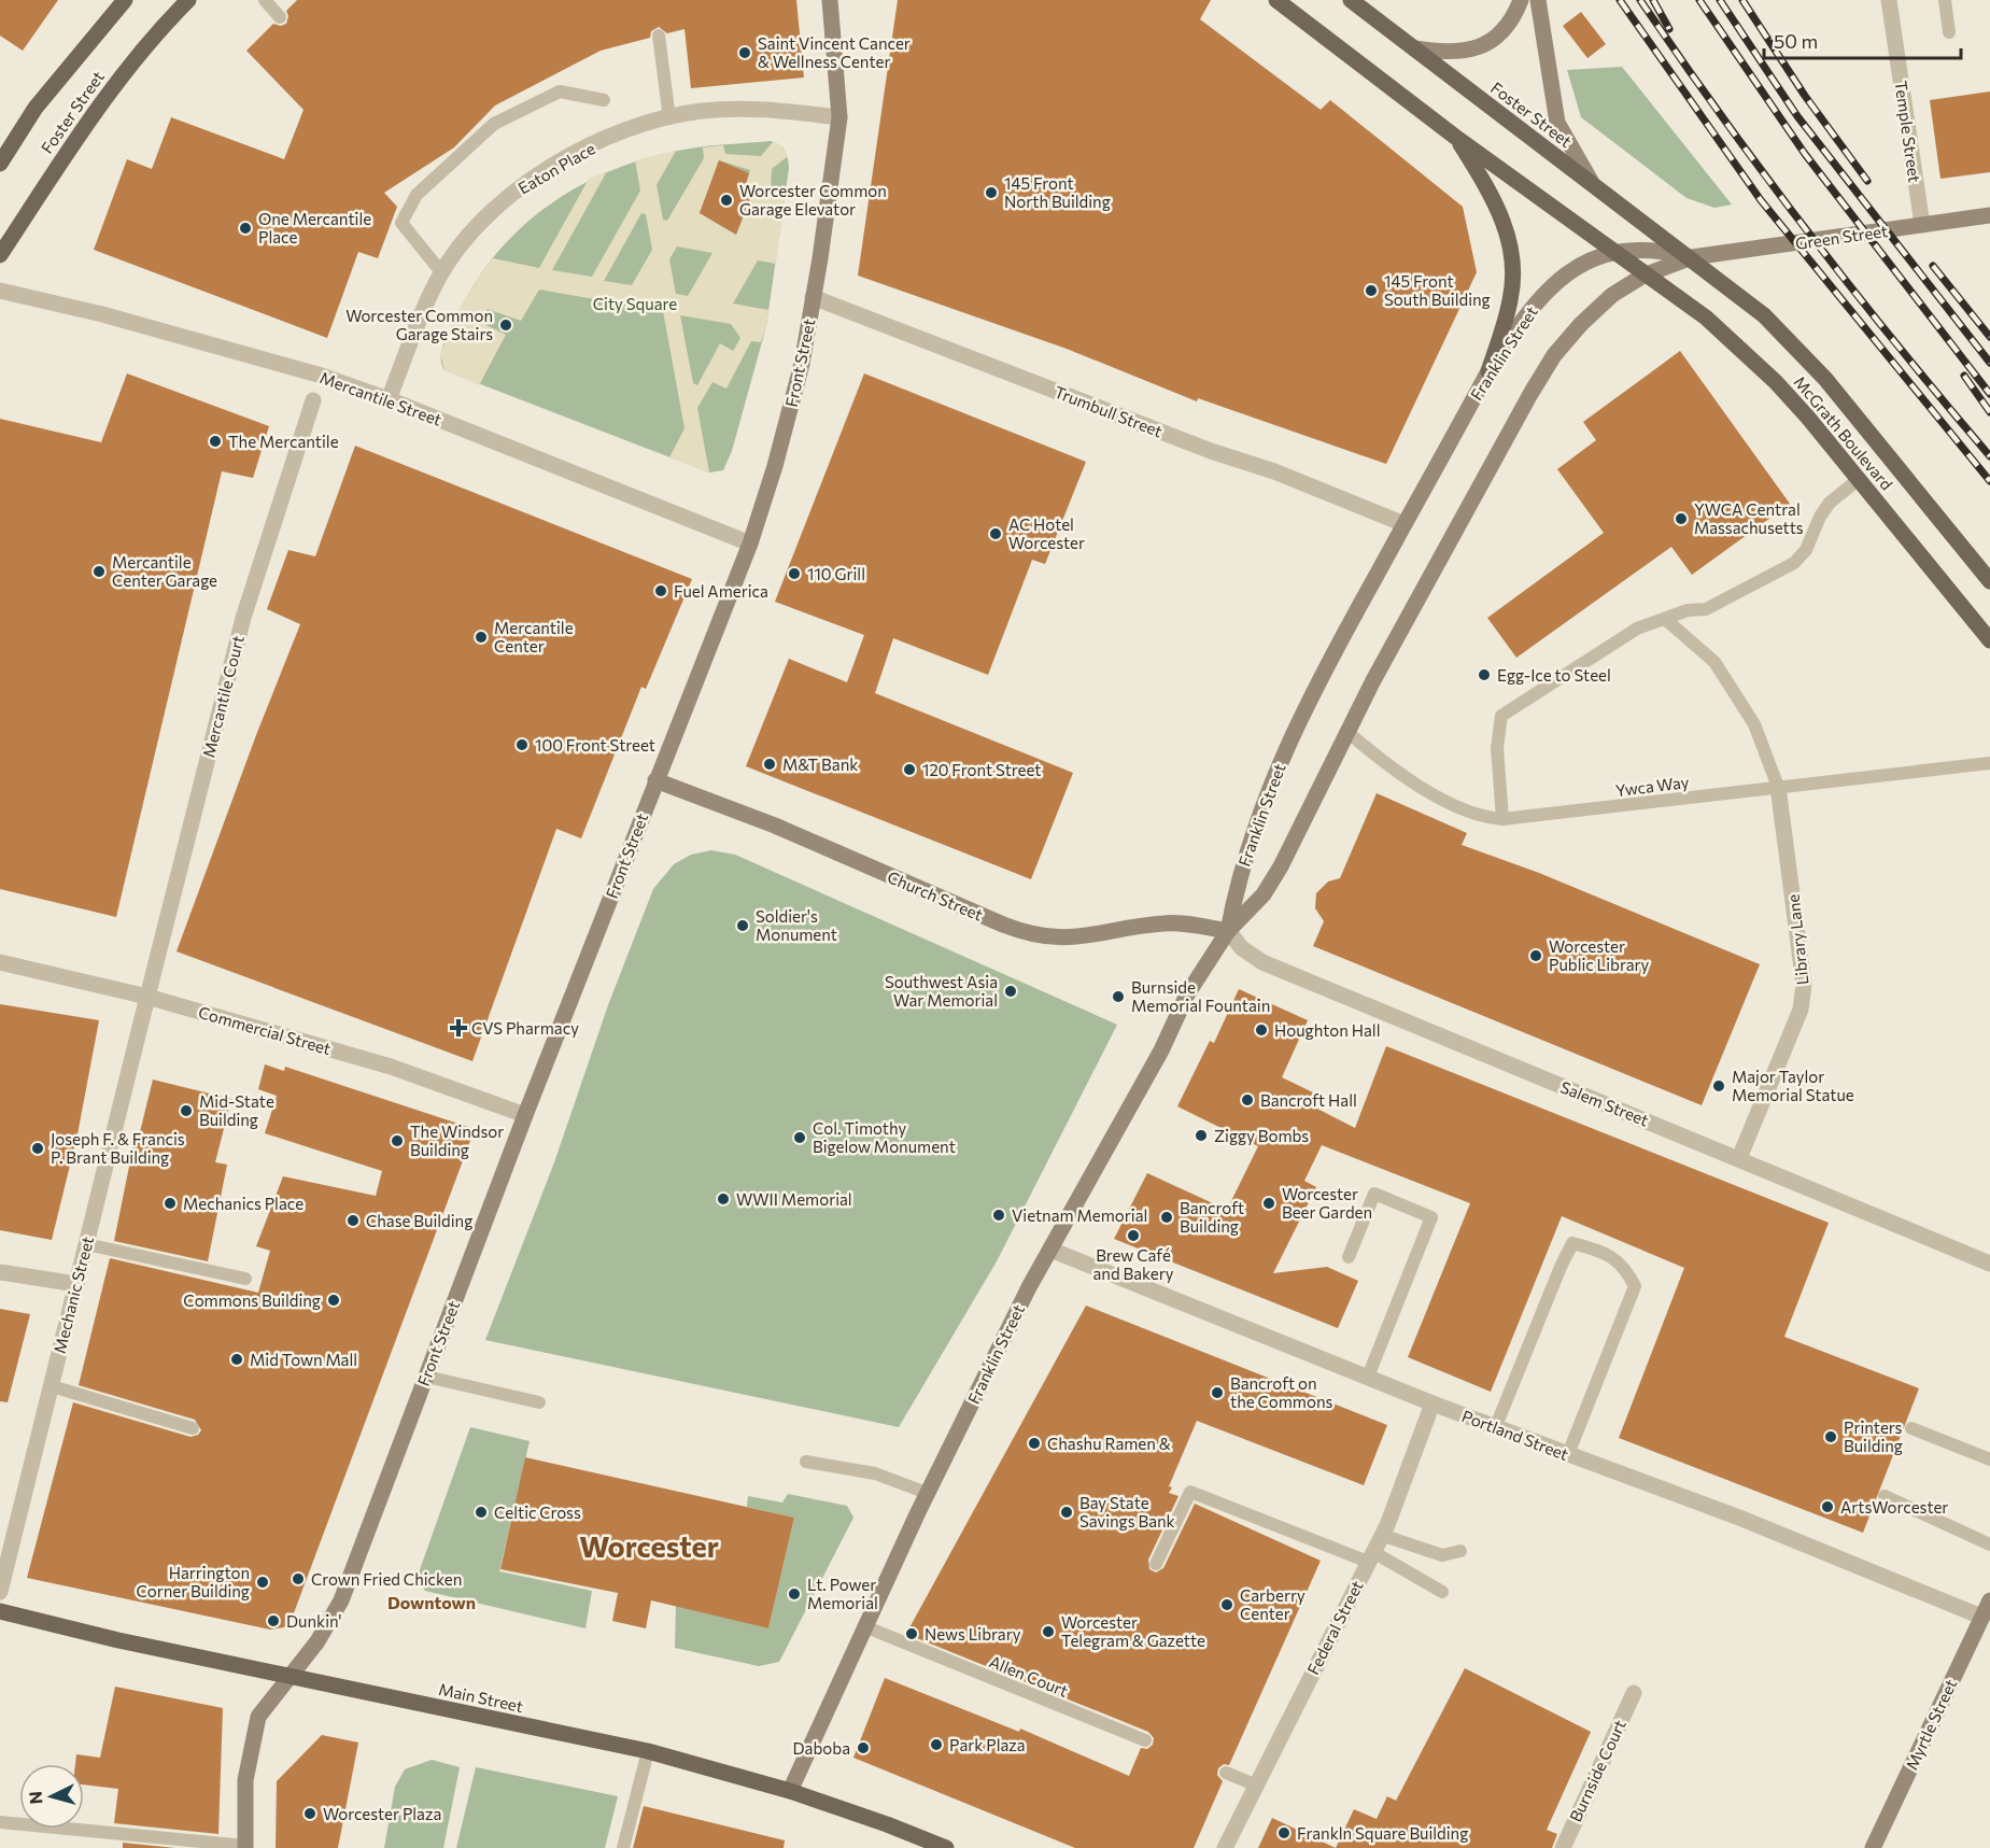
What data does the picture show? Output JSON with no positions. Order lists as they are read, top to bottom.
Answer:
{
  "streets": {
    "main road": [
      "Foster Street",
      "Green Street",
      "Franklin Street",
      "Front Street",
      "McGrath Boulevard",
      "Church Street",
      "Main Street",
      "Myrtle Street"
    ],
    "street": [
      "Temple Street",
      "Eaton Place",
      "Mercantile Street",
      "Trumbull Street",
      "Mercantile Court",
      "Library Lane",
      "Commercial Street",
      "Salem Street",
      "Mechanic Street",
      "Portland Street",
      "Federal Street",
      "Burnside Court"
    ],
    "lane": ["Ywca Way", "Allen Court"]
  },
  "crossings": [
    ["Foster Street", "Green Street"],
    ["Foster Street", "Franklin Street"],
    ["Foster Street", "McGrath Boulevard"],
    ["Temple Street", "Green Street"],
    ["Eaton Place", "Front Street"],
    ["Eaton Place", "Mercantile Street"],
    ["Green Street", "Franklin Street"],
    ["Green Street", "McGrath Boulevard"],
    ["Franklin Street", "Trumbull Street"],
    ["Franklin Street", "McGrath Boulevard"],
    ["Franklin Street", "Ywca Way"],
    ["Franklin Street", "Church Street"],
    ["Franklin Street", "Salem Street"],
    ["Franklin Street", "Portland Street"],
    ["Franklin Street", "Allen Court"],
    ["Franklin Street", "Main Street"],
    ["Front Street", "Mercantile Street"],
    ["Front Street", "Trumbull Street"],
    ["Front Street", "Church Street"],
    ["Front Street", "Commercial Street"],
    ["Front Street", "Main Street"],
    ["Mercantile Court", "Commercial Street"],
    ["Mercantile Court", "Mechanic Street"],
    ["Ywca Way", "Library Lane"],
    ["Church Street", "Salem Street"],
    ["Library Lane", "Salem Street"],
    ["Commercial Street", "Mechanic Street"],
    ["Portland Street", "Federal Street"],
    ["Portland Street", "Myrtle Street"]
  ],
  "districts": ["Worcester", "Downtown"],
  "parks": ["City Square"],
  "places": {
    "other": [
      "Saint Vincent Cancer & Wellness Center",
      "145 Front North Building",
      "Worcester Common Garage Elevator",
      "One Mercantile Place",
      "145 Front South Building",
      "Worcester Common Garage Stairs",
      "The Mercantile",
      "YWCA Central Massachusetts",
      "AC Hotel Worcester",
      "Mercantile Center Garage",
      "110 Grill",
      "Fuel America",
      "Mercantile Center",
      "Egg-Ice to Steel",
      "100 Front Street",
      "M&T Bank",
      "120 Front Street",
      "Soldier's Monument",
      "Worcester Public Library",
      "Southwest Asia War Memorial",
      "Burnside Memorial Fountain",
      "Houghton Hall",
      "Major Taylor Memorial Statue",
      "Bancroft Hall",
      "Mid-State Building",
      "Ziggy Bombs",
      "Col. Timothy Bigelow Monument",
      "The Windsor Building",
      "Joseph F. & Francis P. Brant Building",
      "WWII Memorial",
      "Mechanics Place",
      "Worcester Beer Garden",
      "Vietnam Memorial",
      "Bancroft Building",
      "Chase Building",
      "Brew Café and Bakery",
      "Commons Building",
      "Mid Town Mall",
      "Bancroft on the Commons",
      "Printers Building",
      "Chashu Ramen &",
      "ArtsWorcester",
      "Celtic Cross",
      "Bay State Savings Bank",
      "Crown Fried Chicken",
      "Harrington Corner Building",
      "Lt. Power Memorial",
      "Carberry Center",
      "Dunkin'",
      "Worcester Telegram & Gazette",
      "News Library",
      "Park Plaza",
      "Daboba",
      "Worcester Plaza",
      "Frankln Square Building"
    ],
    "health": ["CVS Pharmacy"]
  },
  "scale_bar": "50 m",
  "north": "left"
}
